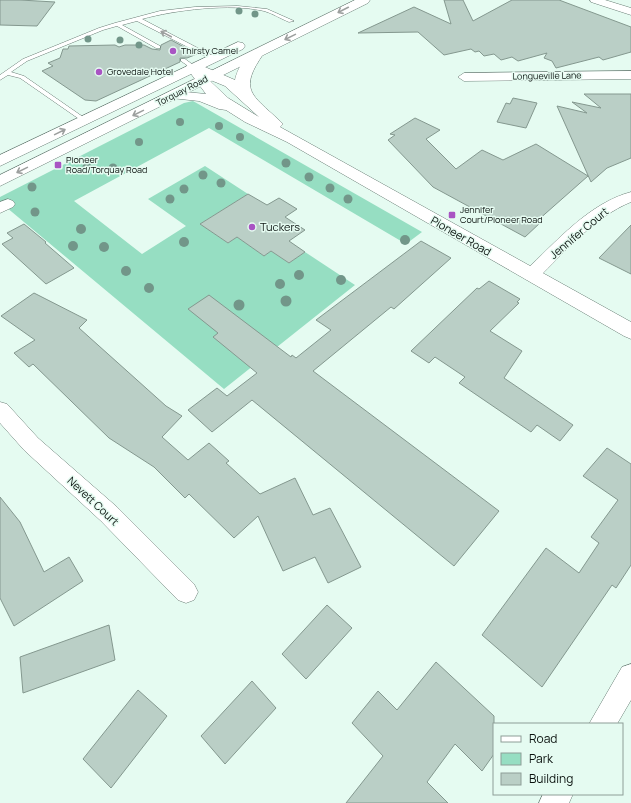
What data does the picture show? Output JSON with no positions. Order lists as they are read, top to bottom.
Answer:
{
  "streets": {
    "main road": ["Torquay Road", "Pioneer Road"],
    "street": ["Longueville Lane", "Jennifer Court", "Nevett Court"]
  },
  "crossings": [
    ["Torquay Road", "Pioneer Road"],
    ["Jennifer Court", "Pioneer Road"]
  ],
  "places": {
    "other": ["Thirsty Camel", "Grovedale Hotel", "Tuckers"],
    "transit": ["Pioneer Road/Torquay Road", "Jennifer Court/Pioneer Road"]
  },
  "legend": ["Road", "Park", "Building"]
}
